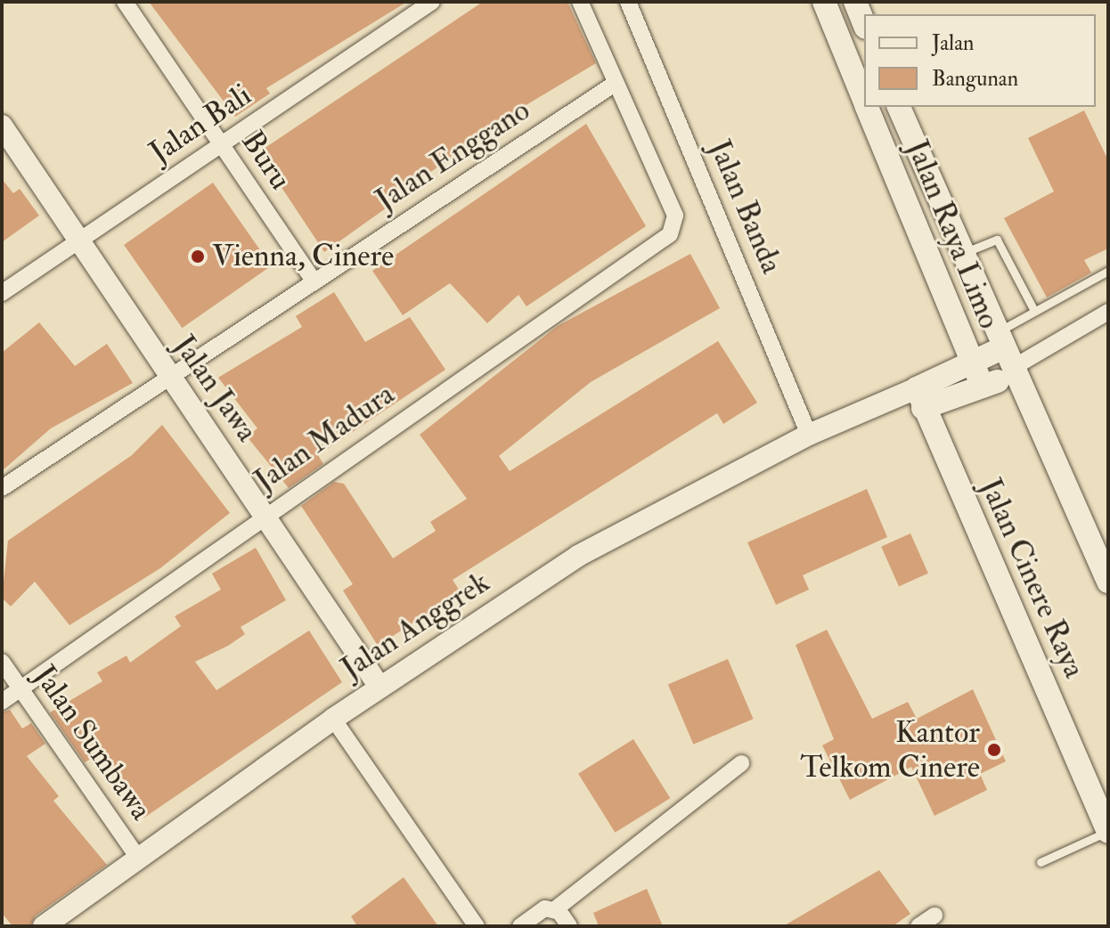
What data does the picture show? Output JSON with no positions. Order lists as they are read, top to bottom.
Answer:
{
  "streets": {
    "main road": ["Jalan Raya Limo", "Jalan Cinere Raya", "Jalan Anggrek"],
    "street": [
      "Jalan Bali",
      "Jalan Enggano",
      "Buru",
      "Jalan Banda",
      "Jalan Jawa",
      "Jalan Madura",
      "Jalan Sumbawa"
    ]
  },
  "crossings": [
    ["Jalan Bali", "Buru"],
    ["Jalan Bali", "Jalan Jawa"],
    ["Jalan Enggano", "Buru"],
    ["Jalan Enggano", "Jalan Jawa"],
    ["Jalan Enggano", "Jalan Madura"],
    ["Jalan Banda", "Jalan Anggrek"],
    ["Jalan Raya Limo", "Jalan Anggrek"],
    ["Jalan Jawa", "Jalan Madura"],
    ["Jalan Jawa", "Jalan Anggrek"],
    ["Jalan Madura", "Jalan Sumbawa"],
    ["Jalan Cinere Raya", "Jalan Anggrek"],
    ["Jalan Anggrek", "Jalan Sumbawa"]
  ],
  "places": ["Vienna, Cinere", "Kantor Telkom Cinere"],
  "legend": ["Jalan", "Bangunan"]
}
